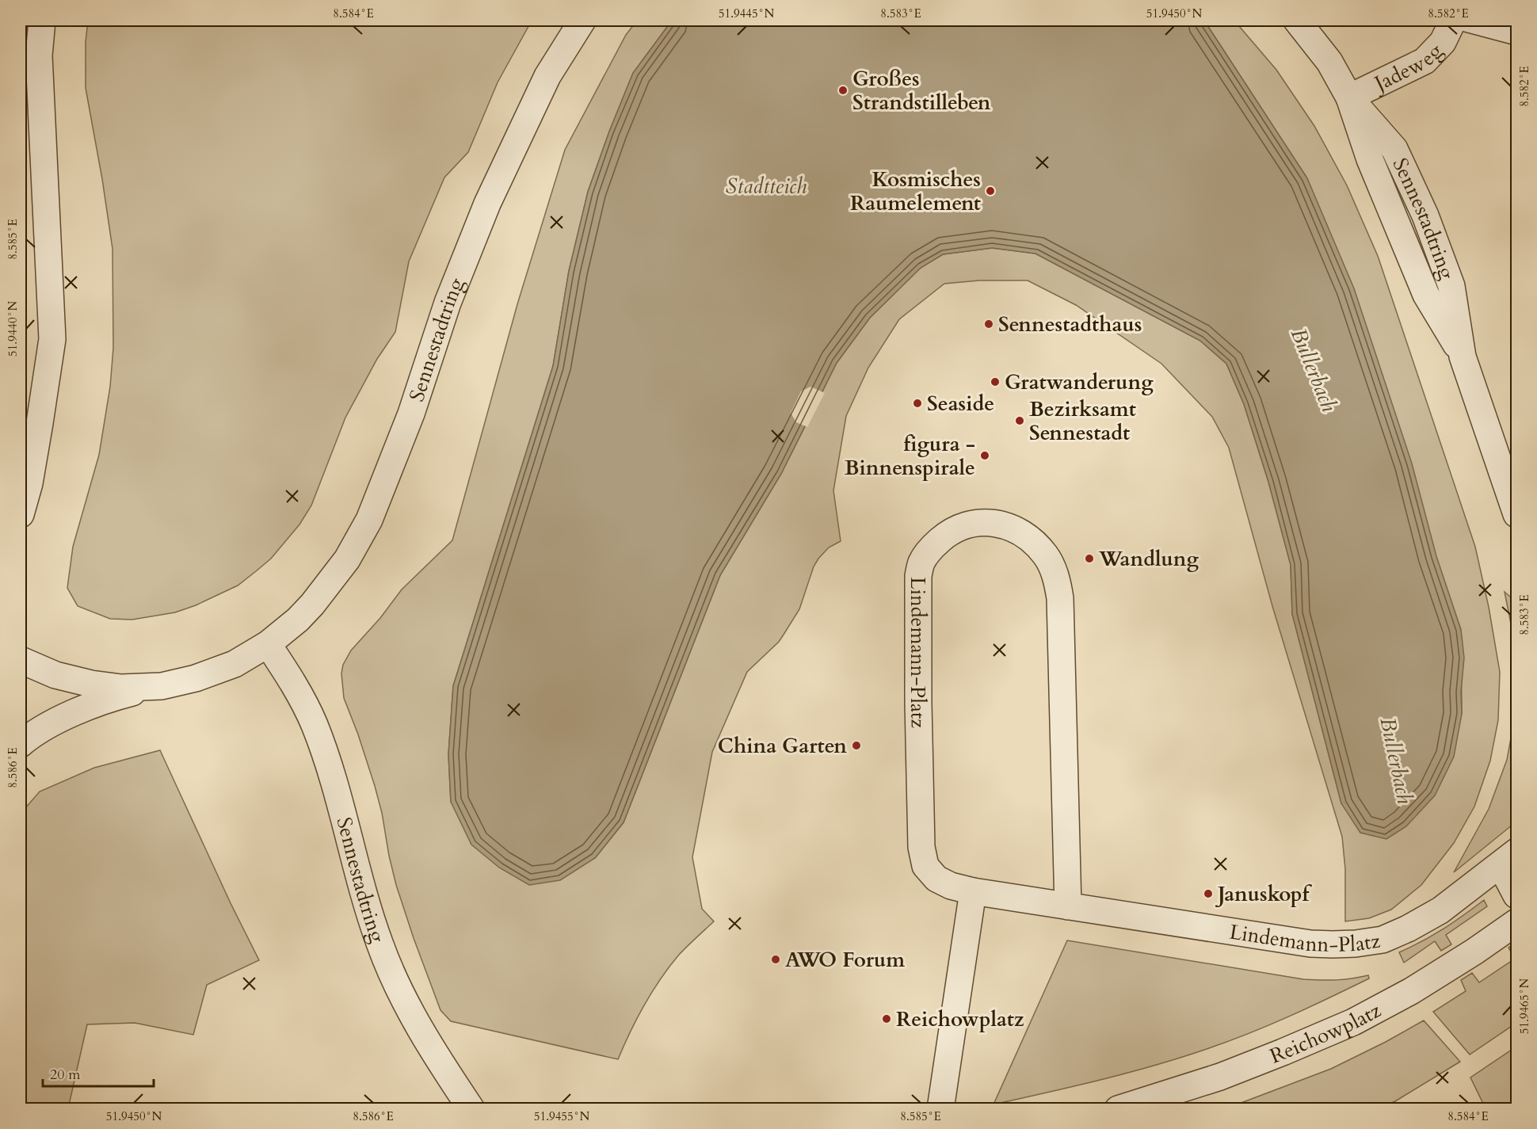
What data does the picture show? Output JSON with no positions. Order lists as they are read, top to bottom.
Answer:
{
  "streets": {
    "street": [
      "Jadeweg",
      "Sennestadtring",
      "Lindemann-Platz",
      "Reichowplatz"
    ]
  },
  "crossings": [
    ["Jadeweg", "Sennestadtring"]
  ],
  "water": ["Stadtteich", "Bullerbach"],
  "places": [
    "Großes Strandstilleben",
    "Kosmisches Raumelement",
    "Sennestadthaus",
    "Gratwanderung",
    "Seaside",
    "Bezirksamt Sennestadt",
    "figura - Binnenspirale",
    "Wandlung",
    "China Garten",
    "Januskopf",
    "AWO Forum",
    "Reichowplatz"
  ],
  "scale_bar": "20 m",
  "coordinates": [
    "8.584°E",
    "51.9445°N",
    "8.583°E",
    "51.9450°N",
    "8.582°E",
    "8.585°E",
    "51.9440°N",
    "8.586°E",
    "51.9465°N",
    "51.9455°N"
  ]
}
